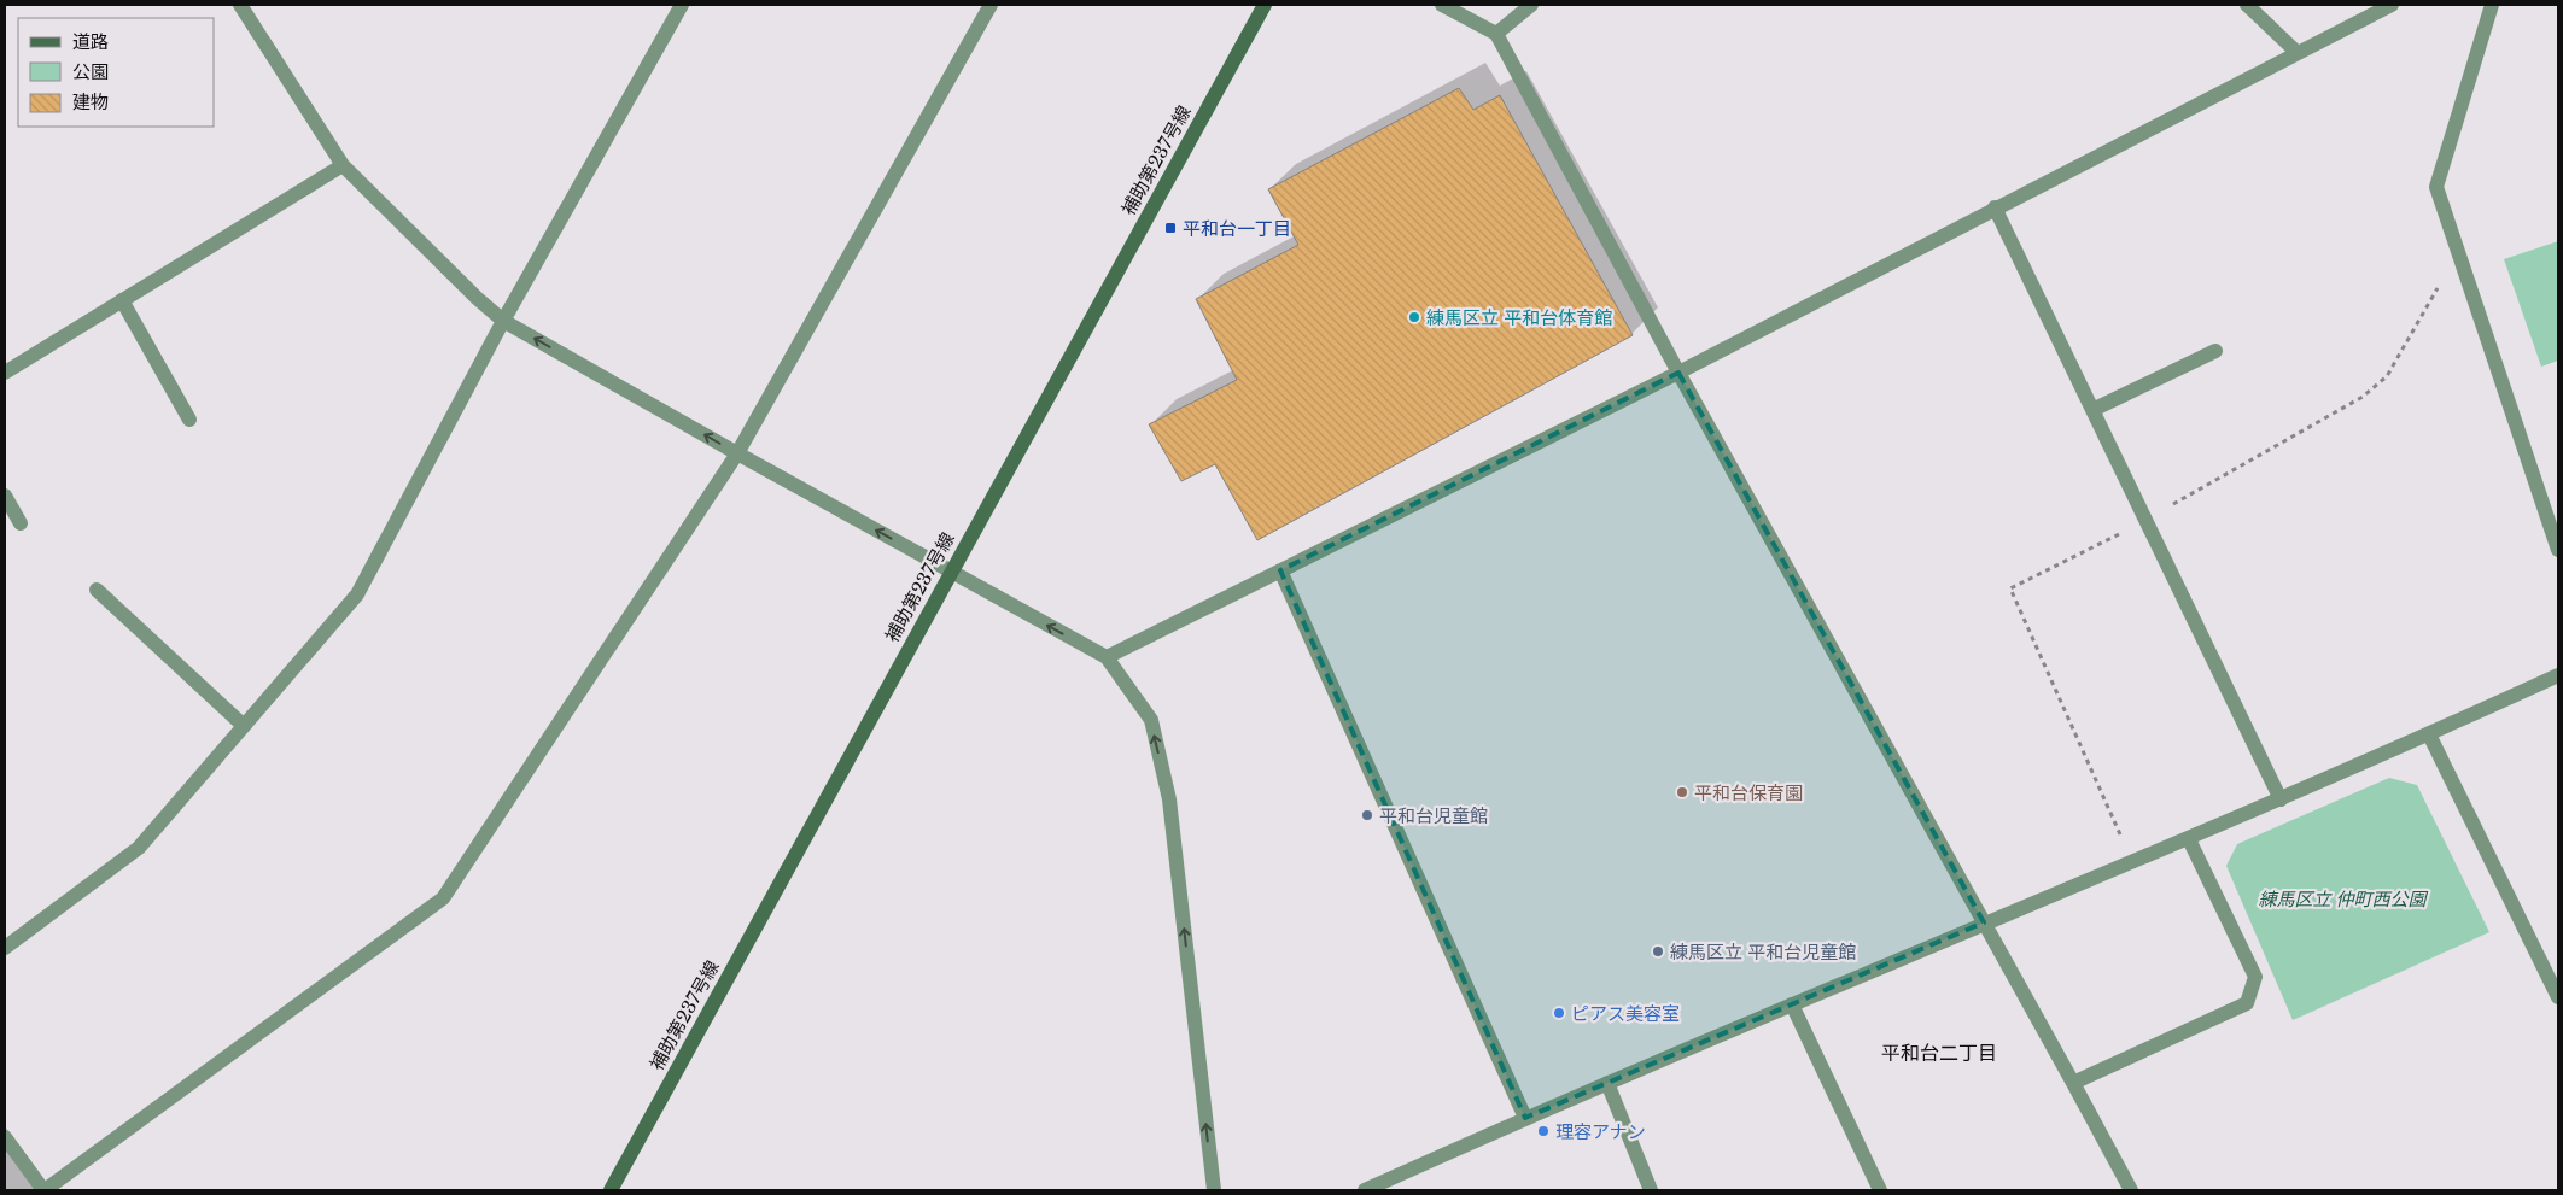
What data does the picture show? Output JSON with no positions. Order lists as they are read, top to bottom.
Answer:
{
  "streets": {
    "street": ["補助第237号線"]
  },
  "districts": ["平和台二丁目"],
  "parks": ["練馬区立 仲町西公園"],
  "places": {
    "transit": ["平和台一丁目"],
    "other": [
      "練馬区立 平和台体育館",
      "平和台保育園",
      "平和台児童館",
      "練馬区立 平和台児童館",
      "ピアス美容室",
      "理容アナン"
    ]
  },
  "legend": ["道路", "公園", "建物"]
}
